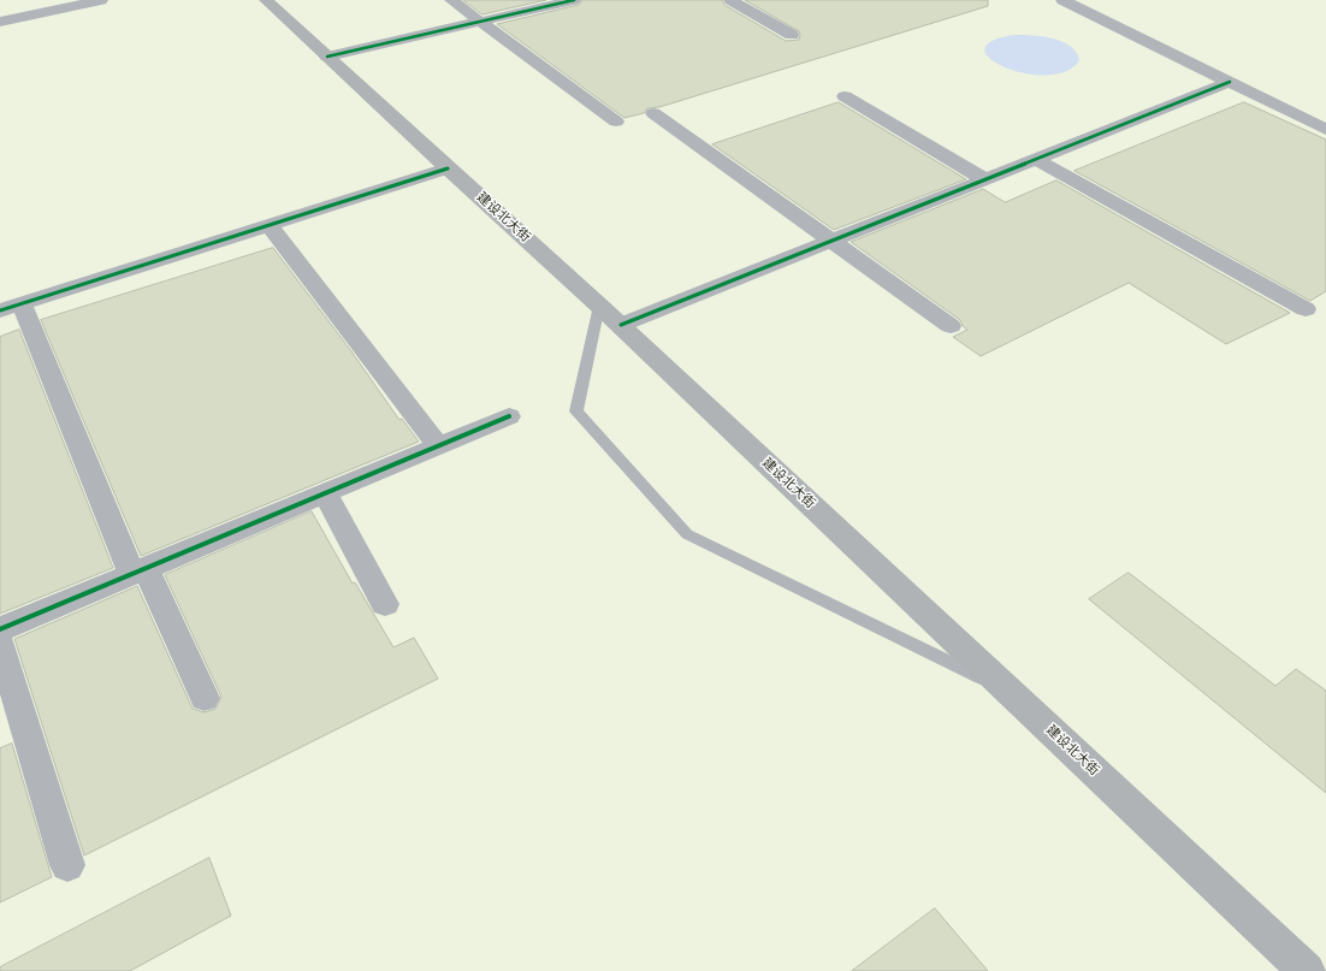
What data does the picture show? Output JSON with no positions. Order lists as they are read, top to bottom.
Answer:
{
  "streets": {
    "main road": ["建设北大街"]
  }
}
